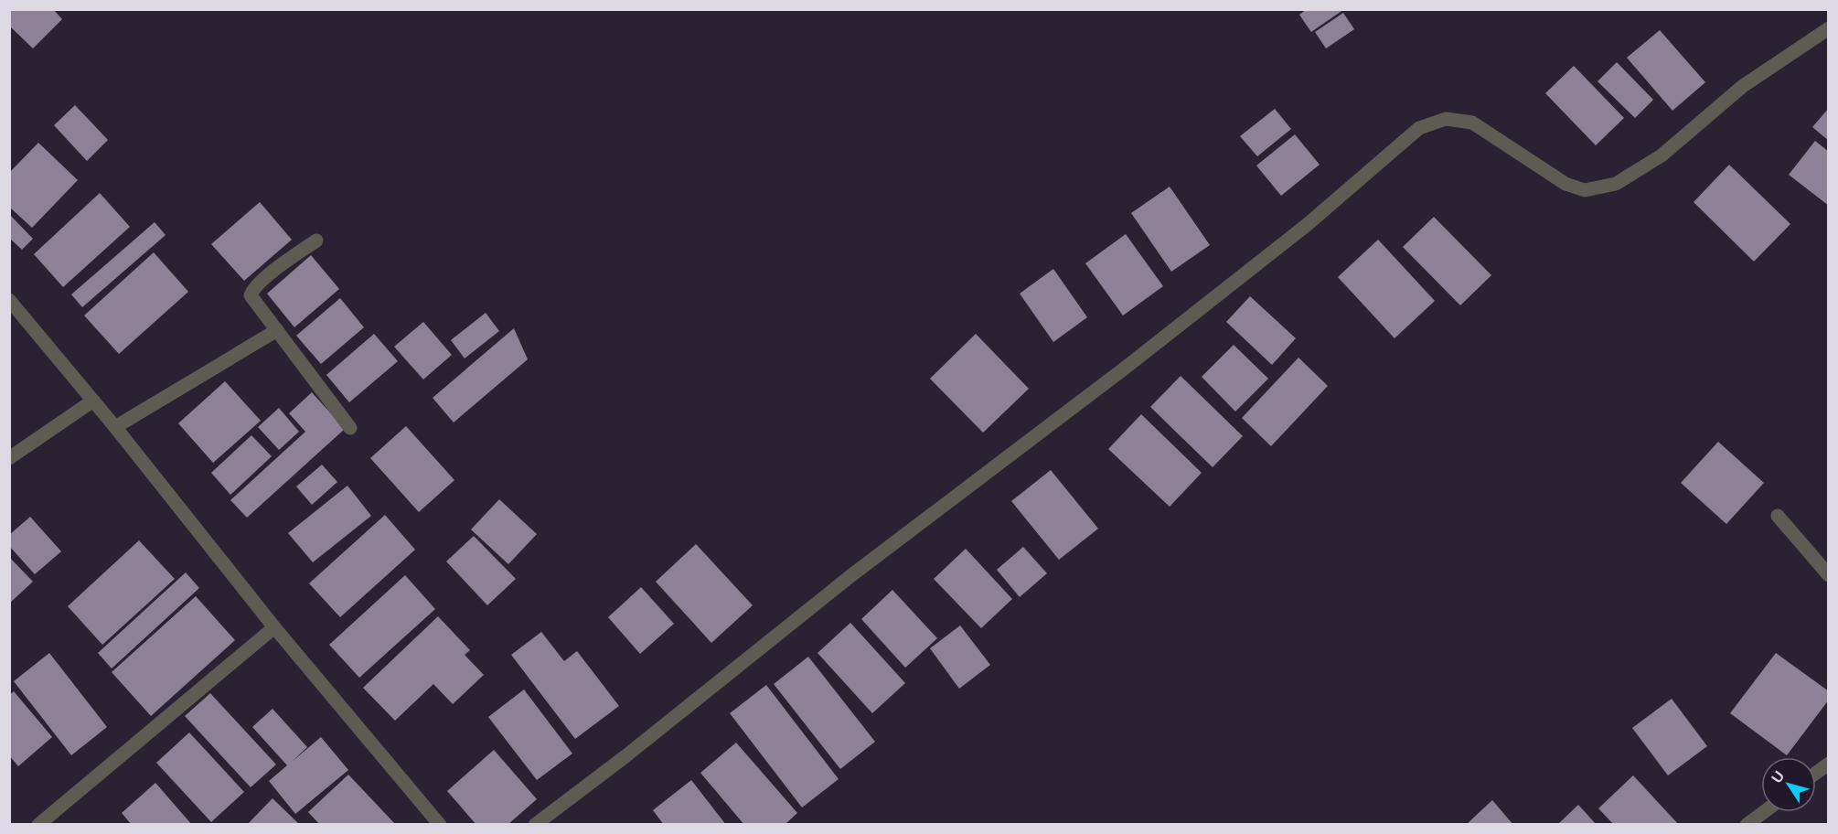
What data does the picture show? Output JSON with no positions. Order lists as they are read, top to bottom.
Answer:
{
  "north": "top left"
}
